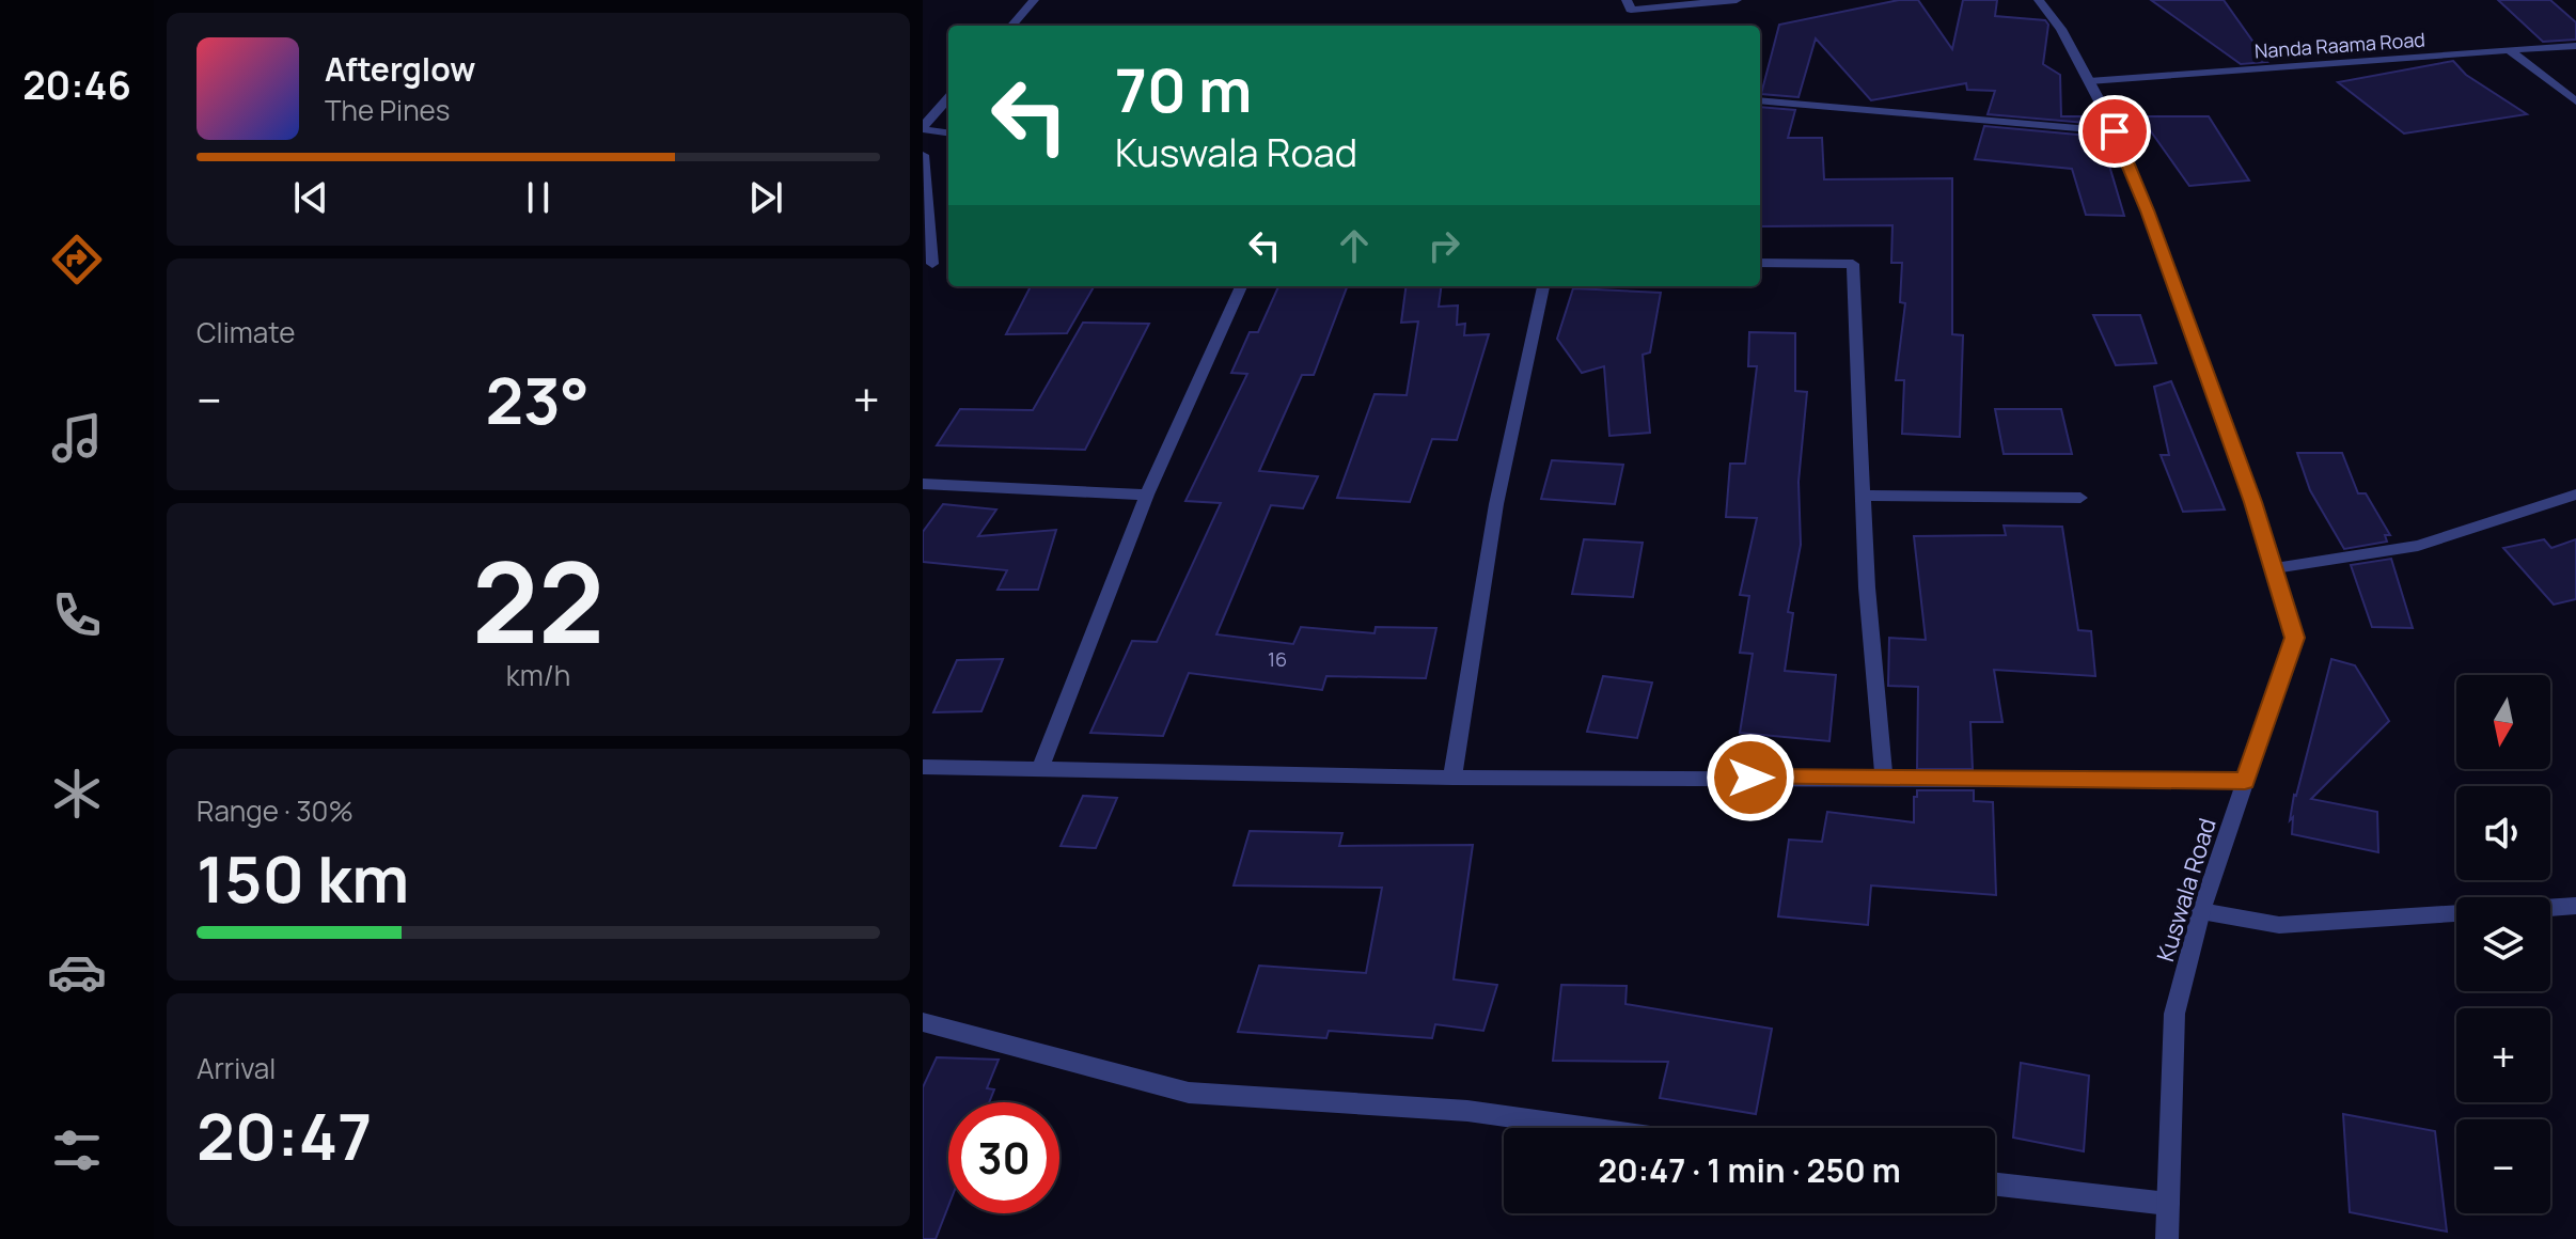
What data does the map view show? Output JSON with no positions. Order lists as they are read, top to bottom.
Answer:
{
  "streets": {
    "street": ["Nanda Raama Road", "Kuswala Road"]
  },
  "crossings": [
    ["Nanda Raama Road", "Kuswala Road"]
  ],
  "house_numbers": ["16"],
  "north": "bottom",
  "page": {
    "tabs": "20:46",
    "turn": ["70 m", "Kuswala Road"],
    "song": ["Afterglow", "The Pines"],
    "tile": [
      "Climate",
      ["22", "km/h"],
      ["Range · 30%", "150 km"],
      ["Arrival", "20:47"]
    ],
    "heat": ["−", "23°", "+"],
    "map_buttons": ["+", "−"],
    "limit": "30",
    "trip": "20:47 · 1 min · 250 m"
  }
}
